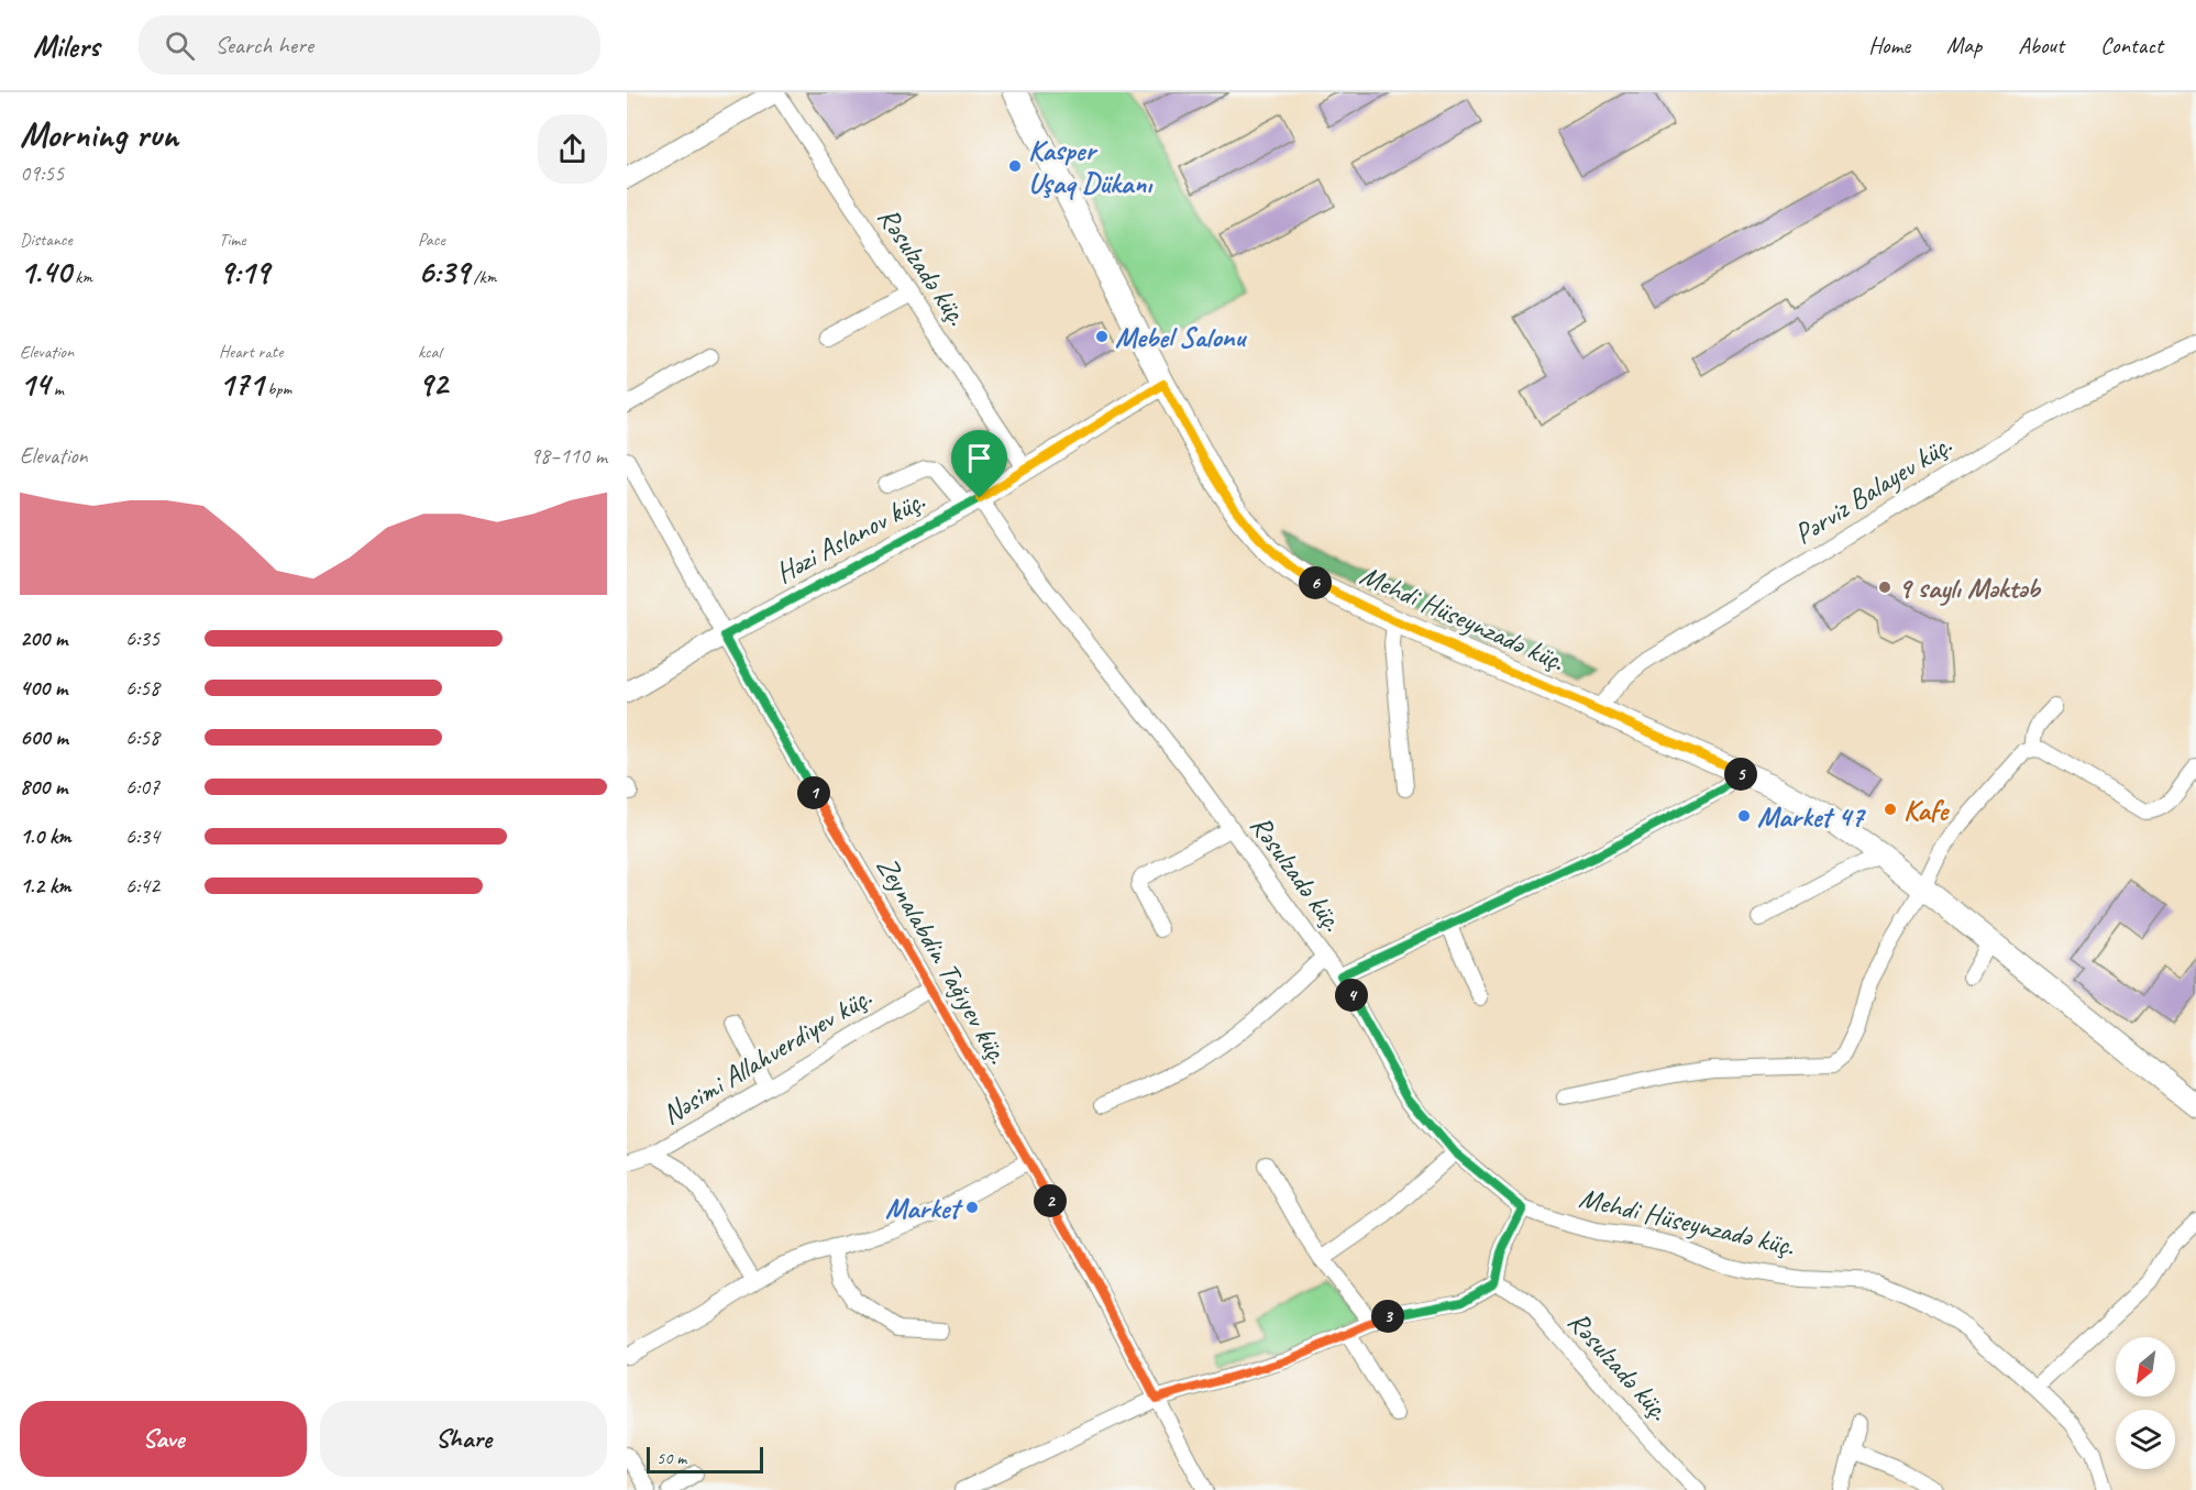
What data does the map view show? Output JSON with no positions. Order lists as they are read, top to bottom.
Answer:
{
  "streets": {
    "main road": ["Həzi Aslanov küç.", "Mehdi Hüseynzadə küç."],
    "street": [
      "Rəsulzadə küç.",
      "Pərviz Balayev küç.",
      "Zeynalabdin Tağıyev küç.",
      "Nəsimi Allahverdiyev küç."
    ]
  },
  "crossings": [
    ["Rəsulzadə küç.", "Həzi Aslanov küç."],
    ["Rəsulzadə küç.", "Mehdi Hüseynzadə küç."],
    ["Pərviz Balayev küç.", "Mehdi Hüseynzadə küç."],
    ["Həzi Aslanov küç.", "Mehdi Hüseynzadə küç."],
    ["Həzi Aslanov küç.", "Zeynalabdin Tağıyev küç."],
    ["Zeynalabdin Tağıyev küç.", "Nəsimi Allahverdiyev küç."]
  ],
  "places": [
    "Kasper Uşaq Dükanı",
    "Mebel Salonu",
    "9 saylı Məktəb",
    "Kafe",
    "Market 47",
    "Market"
  ],
  "scale_bar": "50 m",
  "north": "bottom left",
  "page": {
    "header": "Milers",
    "search": "Search here",
    "nav": [
      "Home",
      "Map",
      "About",
      "Contact"
    ],
    "heading": ["Morning run", "09:55"],
    "stats": [
      ["Distance", "1.40 km"],
      ["Time", "9:19"],
      ["Pace", "6:39 /km"],
      ["Elevation", "14 m"],
      ["Heart rate", "171 bpm"],
      ["kcal", "92"]
    ],
    "chart": ["Elevation", "98–110 m"],
    "pins": [
      "6",
      "5",
      "1",
      "4",
      "2",
      "3"
    ],
    "list": [
      {
        "name": "200 m",
        "note": "6:35"
      },
      {
        "name": "400 m",
        "note": "6:58"
      },
      {
        "name": "600 m",
        "note": "6:58"
      },
      {
        "name": "800 m",
        "note": "6:07"
      },
      {
        "name": "1.0 km",
        "note": "6:34"
      },
      {
        "name": "1.2 km",
        "note": "6:42"
      }
    ],
    "buttons": ["Save", "Share"],
    "scale": "50 m"
  }
}
